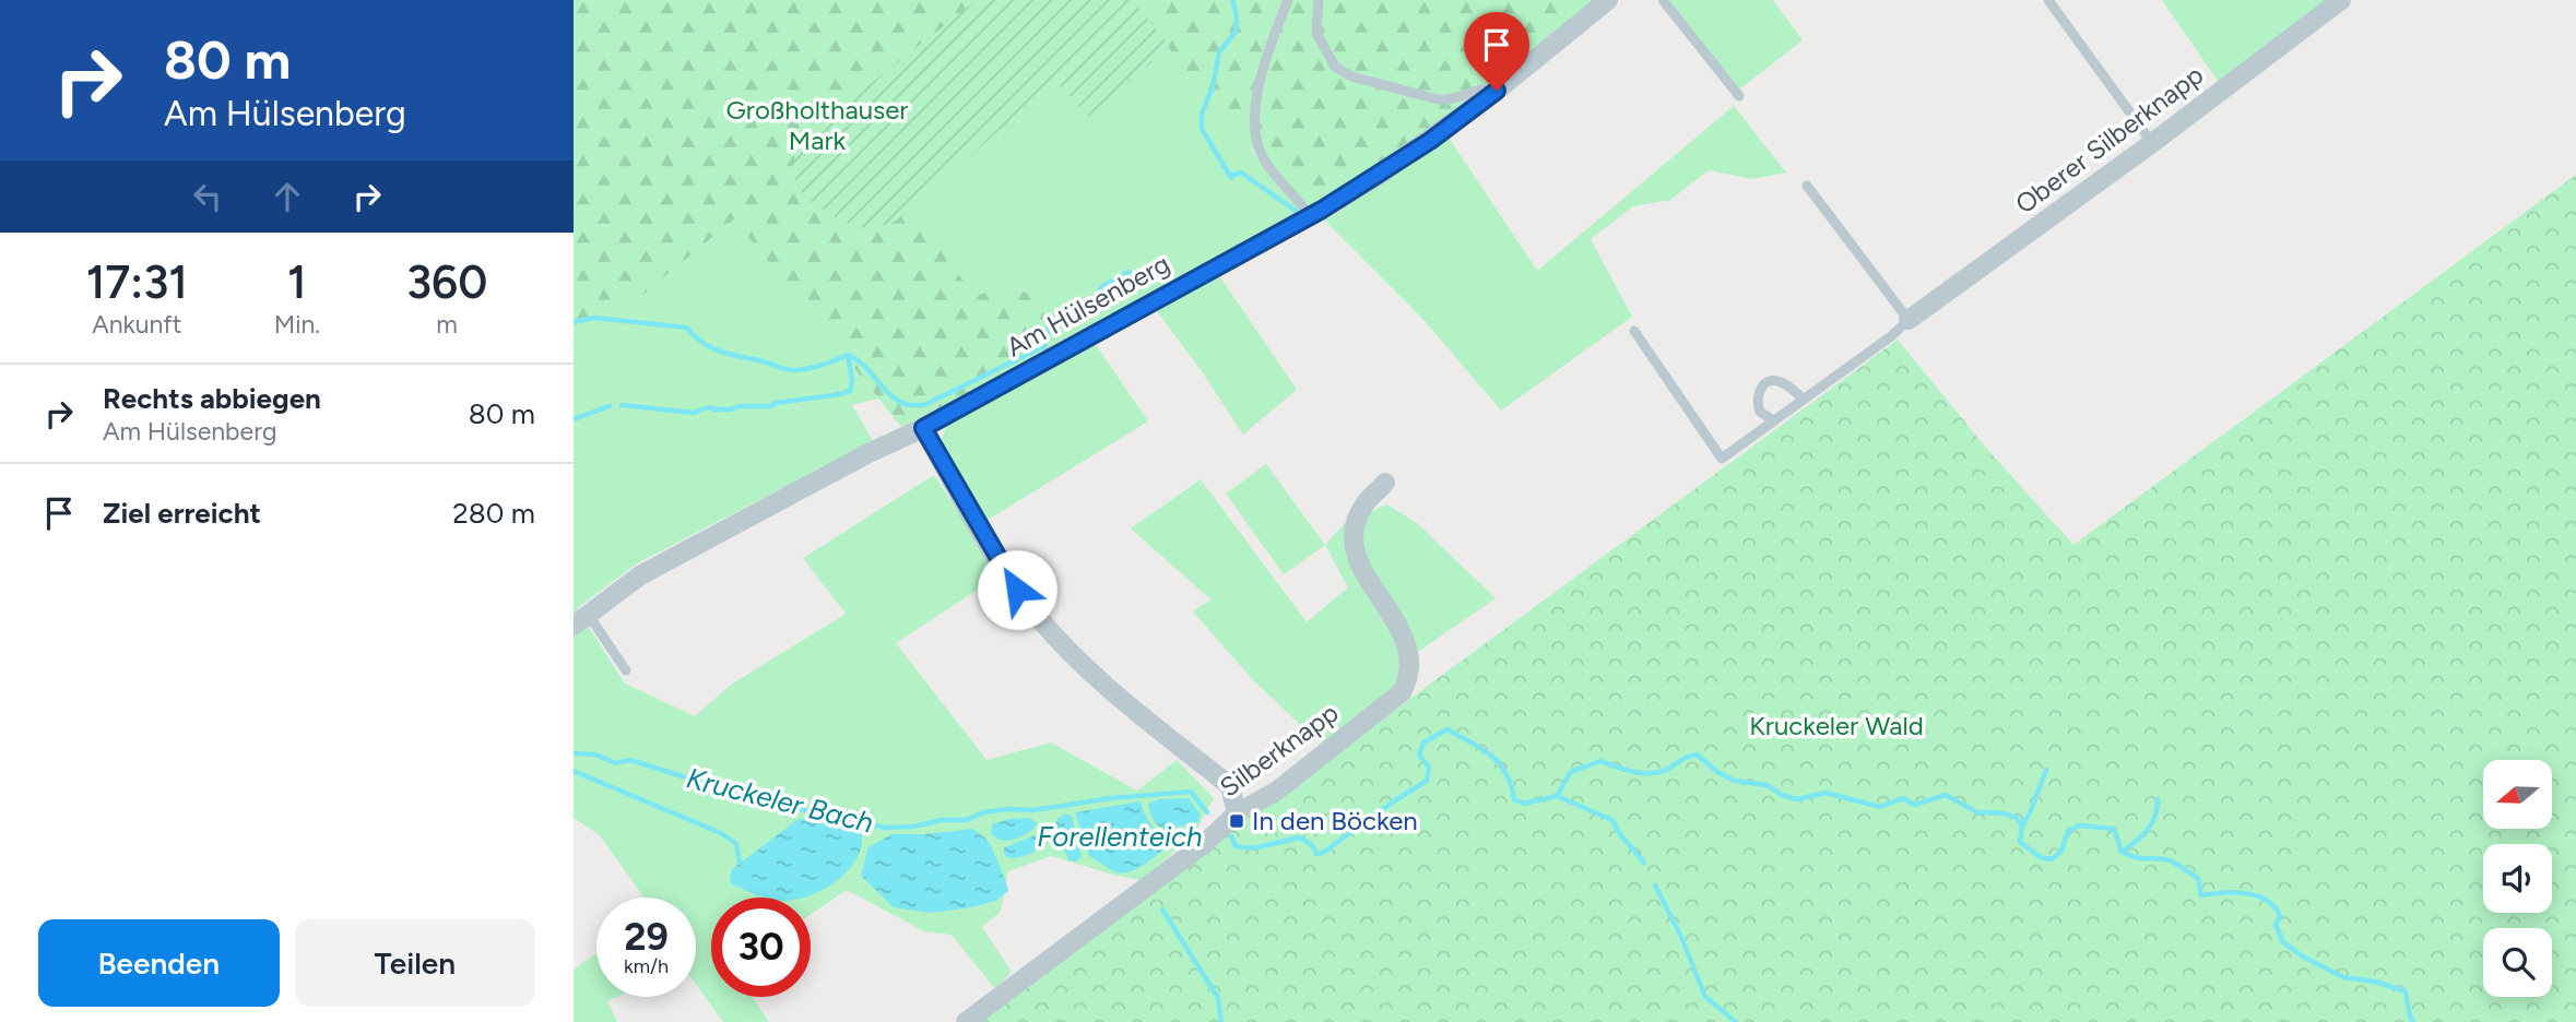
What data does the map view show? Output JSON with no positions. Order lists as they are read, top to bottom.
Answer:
{
  "streets": {
    "street": ["Oberer Silberknapp", "Am Hülsenberg", "Silberknapp"]
  },
  "water": ["Kruckeler Bach", "Forellenteich"],
  "parks": ["Großholthauser Mark", "Kruckeler Wald"],
  "places": {
    "transit": ["In den Böcken"]
  },
  "north": "left",
  "page": {
    "turn": ["80 m", "Am Hülsenberg"],
    "eta": [
      "17:31",
      "Ankunft",
      "1",
      "Min.",
      "360",
      "m"
    ],
    "list": [
      {
        "name": "Rechts abbiegen",
        "note": "Am Hülsenberg",
        "value": "80 m"
      },
      {
        "name": "Ziel erreicht",
        "value": "280 m"
      }
    ],
    "speed": "29 km/h",
    "limit": "30",
    "buttons": ["Beenden", "Teilen"]
  }
}
